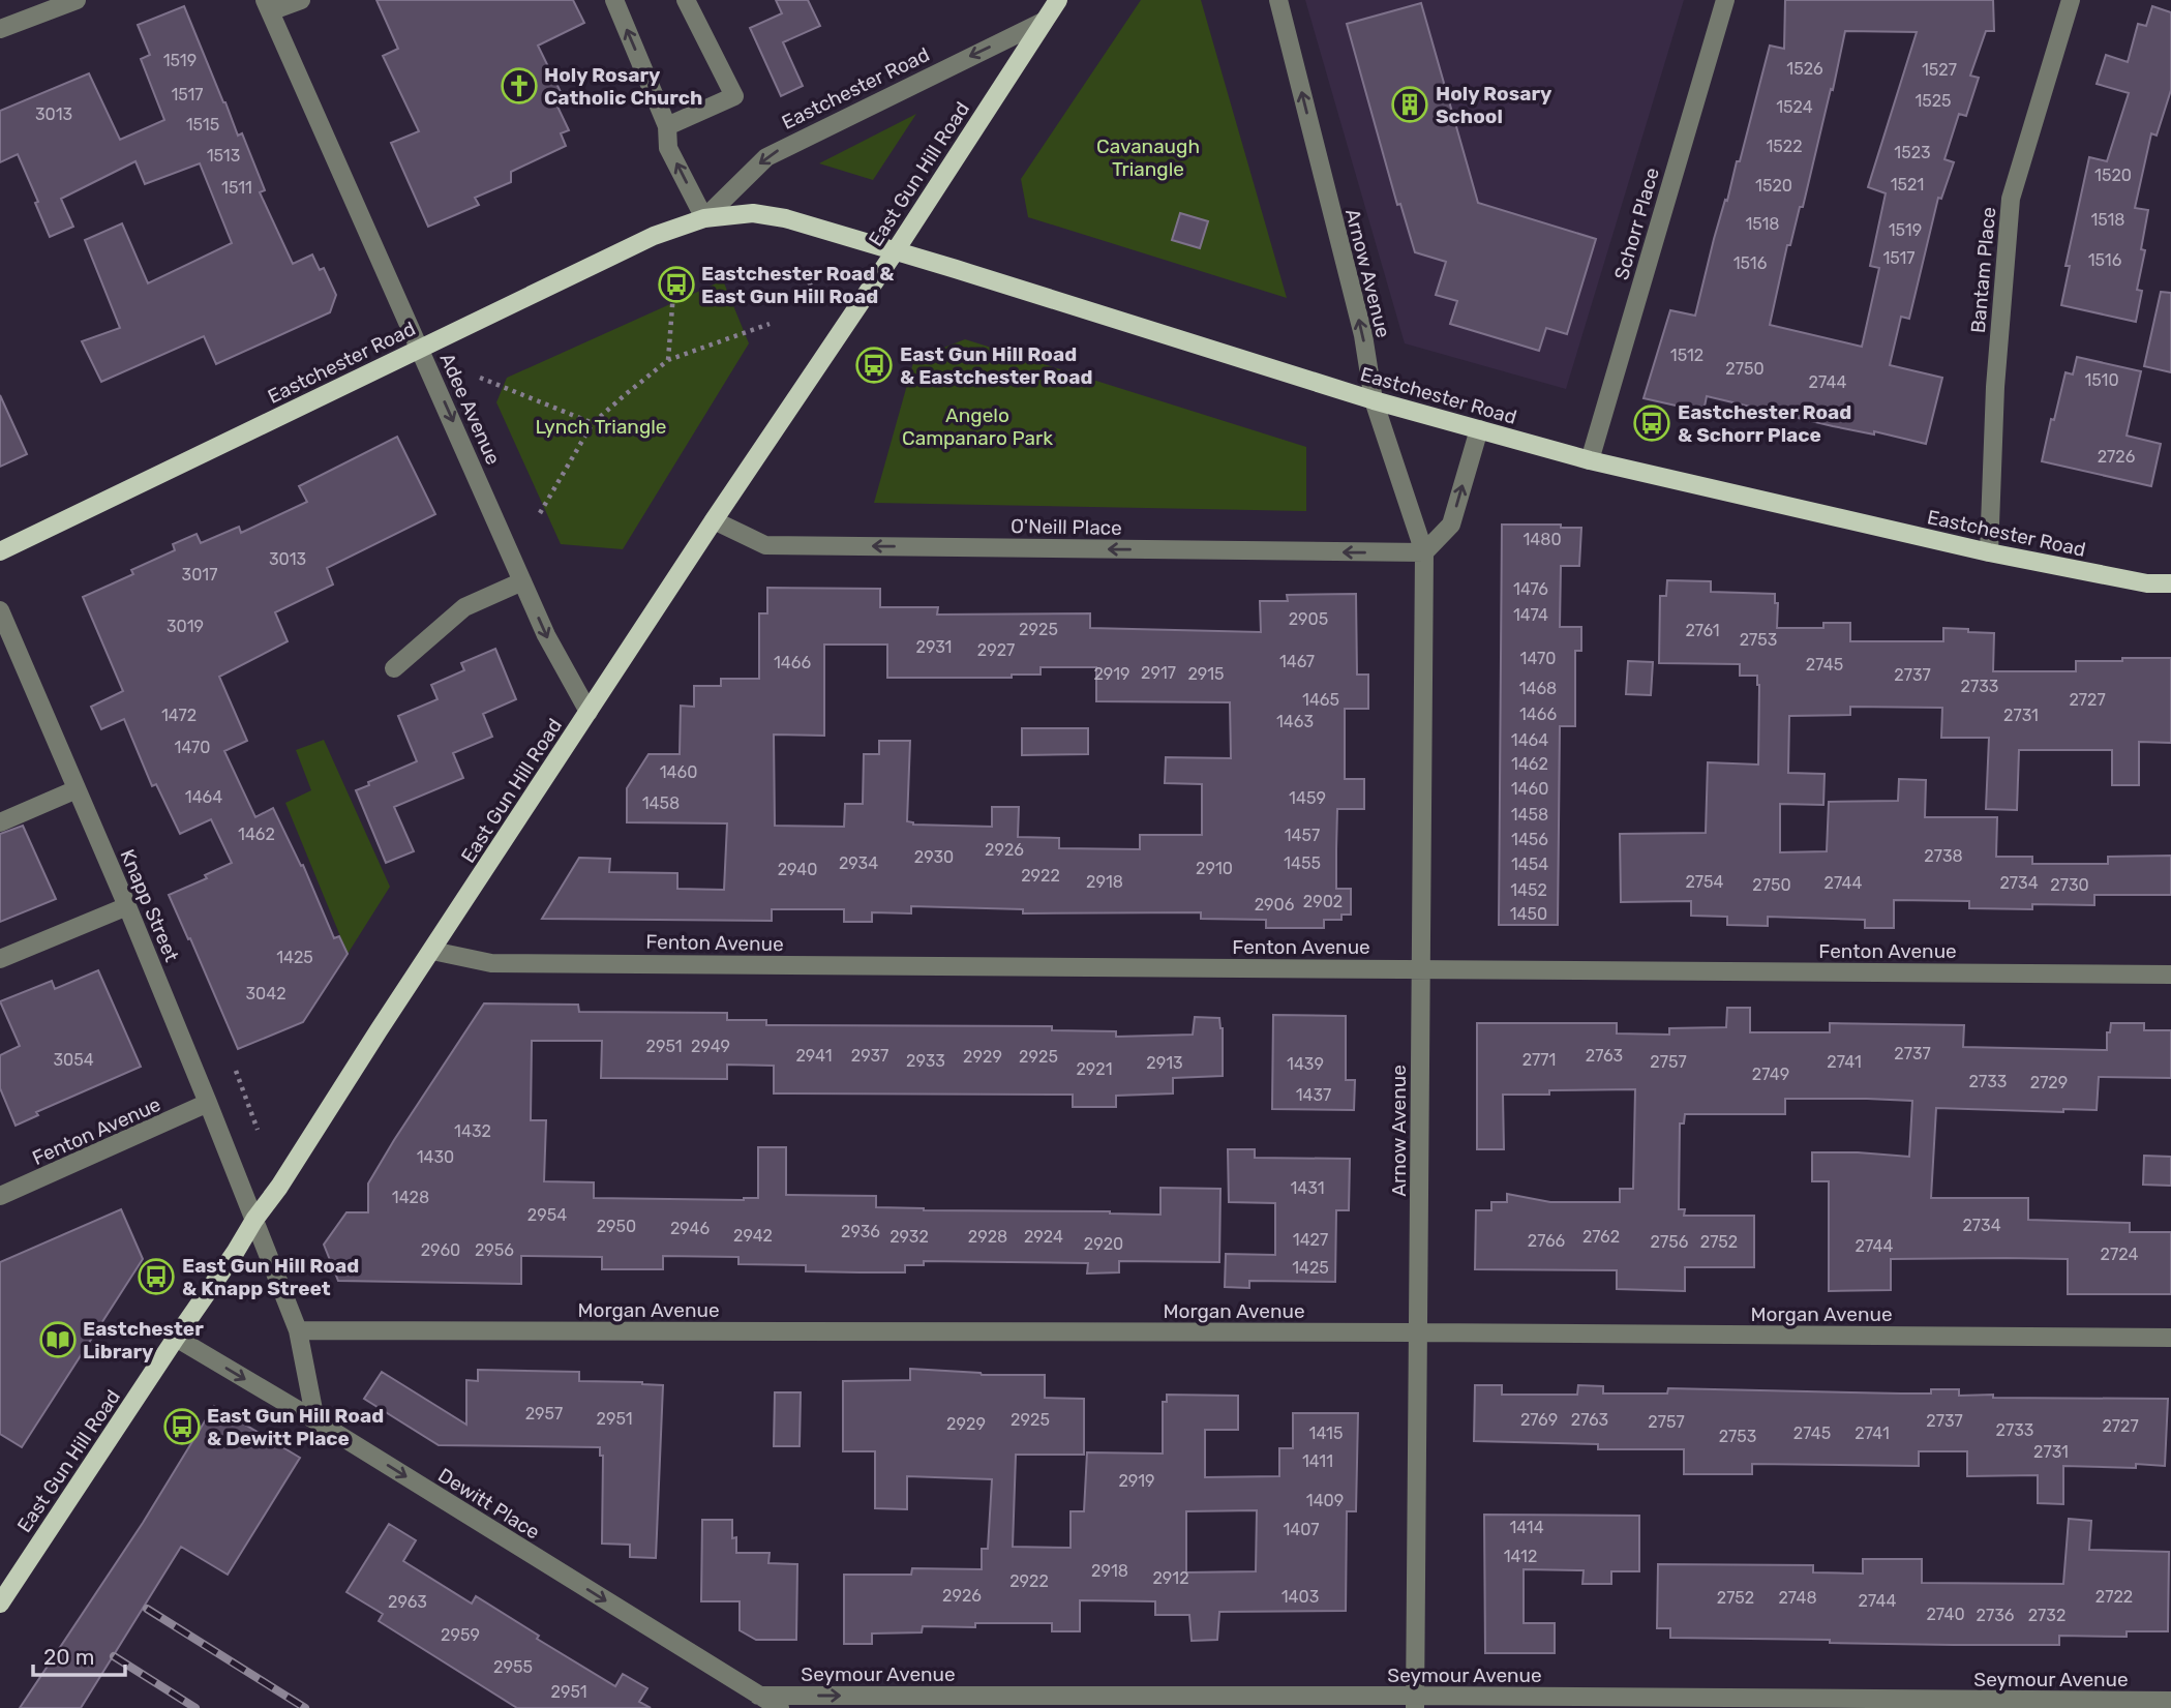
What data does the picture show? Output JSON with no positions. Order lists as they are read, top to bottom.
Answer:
{
  "streets": {
    "main road": ["Eastchester Road", "East Gun Hill Road"],
    "street": [
      "Schorr Place",
      "Bantam Place",
      "Arnow Avenue",
      "Adee Avenue",
      "O'Neill Place",
      "Knapp Street",
      "Fenton Avenue",
      "Morgan Avenue",
      "Dewitt Place",
      "Seymour Avenue"
    ]
  },
  "crossings": [
    ["Eastchester Road", "East Gun Hill Road"],
    ["Eastchester Road", "Schorr Place"],
    ["Eastchester Road", "Bantam Place"],
    ["Eastchester Road", "Arnow Avenue"],
    ["Eastchester Road", "Adee Avenue"],
    ["East Gun Hill Road", "Adee Avenue"],
    ["East Gun Hill Road", "O'Neill Place"],
    ["East Gun Hill Road", "Knapp Street"],
    ["East Gun Hill Road", "Fenton Avenue"],
    ["East Gun Hill Road", "Dewitt Place"],
    ["Arnow Avenue", "O'Neill Place"],
    ["Arnow Avenue", "Fenton Avenue"],
    ["Arnow Avenue", "Morgan Avenue"],
    ["Arnow Avenue", "Seymour Avenue"],
    ["Knapp Street", "Fenton Avenue"],
    ["Dewitt Place", "Seymour Avenue"]
  ],
  "one_way": [
    "Adee Avenue",
    "O'Neill Place",
    "Dewitt Place",
    "Seymour Avenue"
  ],
  "parks": ["Cavanaugh Triangle", "Angelo Campanaro Park", "Lynch Triangle"],
  "places": {
    "church": ["Holy Rosary Catholic Church"],
    "building": ["Holy Rosary School"],
    "bus stop": [
      "Eastchester Road & East Gun Hill Road",
      "East Gun Hill Road & Eastchester Road",
      "Eastchester Road & Schorr Place",
      "East Gun Hill Road & Knapp Street",
      "East Gun Hill Road & Dewitt Place"
    ],
    "library": ["Eastchester Library"]
  },
  "house_numbers": [
    "1519",
    "1526",
    "1527",
    "1517",
    "1525",
    "1524",
    "3013",
    "1515",
    "1522",
    "1523",
    "1513",
    "1520",
    "1521",
    "1520",
    "1511",
    "1518",
    "1518",
    "1519",
    "1517",
    "1516",
    "1516",
    "1512",
    "2750",
    "1510",
    "2744",
    "2726",
    "1480",
    "3013",
    "3017",
    "1476",
    "1474",
    "2905",
    "3019",
    "2925",
    "2761",
    "2753",
    "2931",
    "2927",
    "1470",
    "1467",
    "1466",
    "2745",
    "2917",
    "2919",
    "2915",
    "2737",
    "2733",
    "1468",
    "1465",
    "2727",
    "1466",
    "1472",
    "2731",
    "1463",
    "1464",
    "1470",
    "1462",
    "1460",
    "1460",
    "1464",
    "1459",
    "1458",
    "1458",
    "1462",
    "1457",
    "1456",
    "2926",
    "2738",
    "2930",
    "2934",
    "1455",
    "1454",
    "2910",
    "2940",
    "2922",
    "2918",
    "2754",
    "2744",
    "2734",
    "2750",
    "2730",
    "1452",
    "2902",
    "2906",
    "1450",
    "1425",
    "3042",
    "2951",
    "2949",
    "2737",
    "2941",
    "2937",
    "2763",
    "2929",
    "2925",
    "3054",
    "2771",
    "2933",
    "2757",
    "2741",
    "2913",
    "1439",
    "2921",
    "2749",
    "2733",
    "2729",
    "1437",
    "1432",
    "1430",
    "1431",
    "1428",
    "2954",
    "2734",
    "2950",
    "2946",
    "2936",
    "2942",
    "2932",
    "2928",
    "2924",
    "2762",
    "1427",
    "2766",
    "2756",
    "2752",
    "2920",
    "2744",
    "2960",
    "2956",
    "2724",
    "1425",
    "2957",
    "2951",
    "2925",
    "2769",
    "2763",
    "2737",
    "2757",
    "2929",
    "2727",
    "2733",
    "1415",
    "2745",
    "2741",
    "2753",
    "2731",
    "1411",
    "2919",
    "1409",
    "1414",
    "1407",
    "1412",
    "2918",
    "2912",
    "2922",
    "2926",
    "1403",
    "2722",
    "2752",
    "2748",
    "2744",
    "2963",
    "2740",
    "2736",
    "2732",
    "2959",
    "2955",
    "2951"
  ],
  "scale_bar": "20 m"
}
